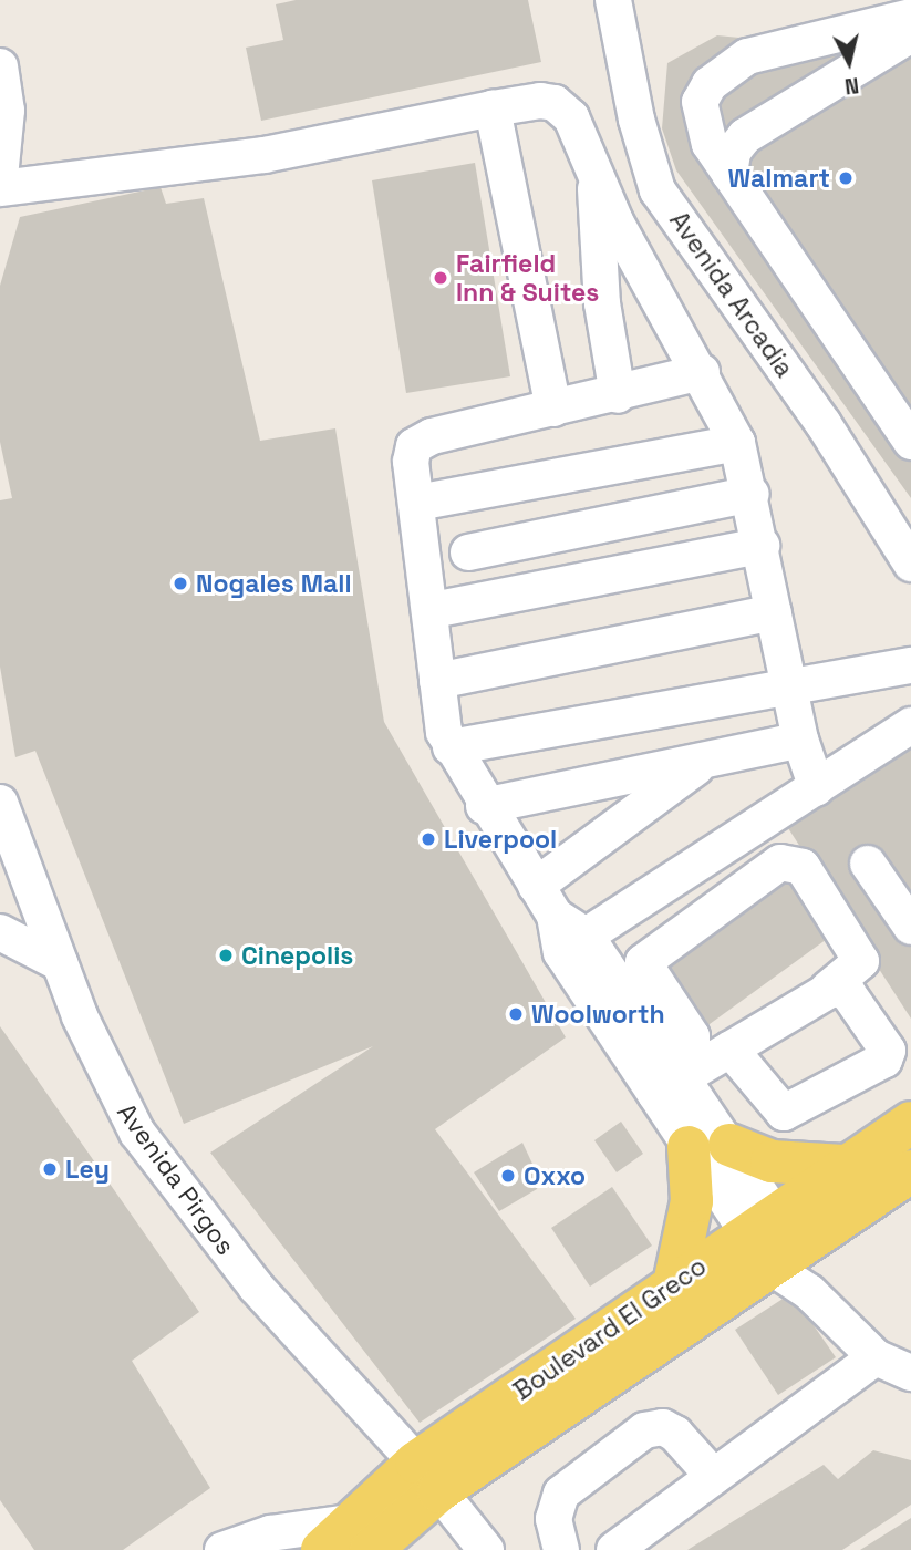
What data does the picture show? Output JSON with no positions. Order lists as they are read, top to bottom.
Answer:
{
  "streets": {
    "main road": ["Boulevard El Greco"],
    "street": ["Avenida Arcadia", "Avenida Pirgos"]
  },
  "crossings": [
    ["Avenida Pirgos", "Boulevard El Greco"]
  ],
  "places": [
    "Walmart",
    "Fairfield Inn & Suites",
    "Nogales Mall",
    "Liverpool",
    "Cinepolis",
    "Woolworth",
    "Ley",
    "Oxxo"
  ],
  "north": "bottom"
}
